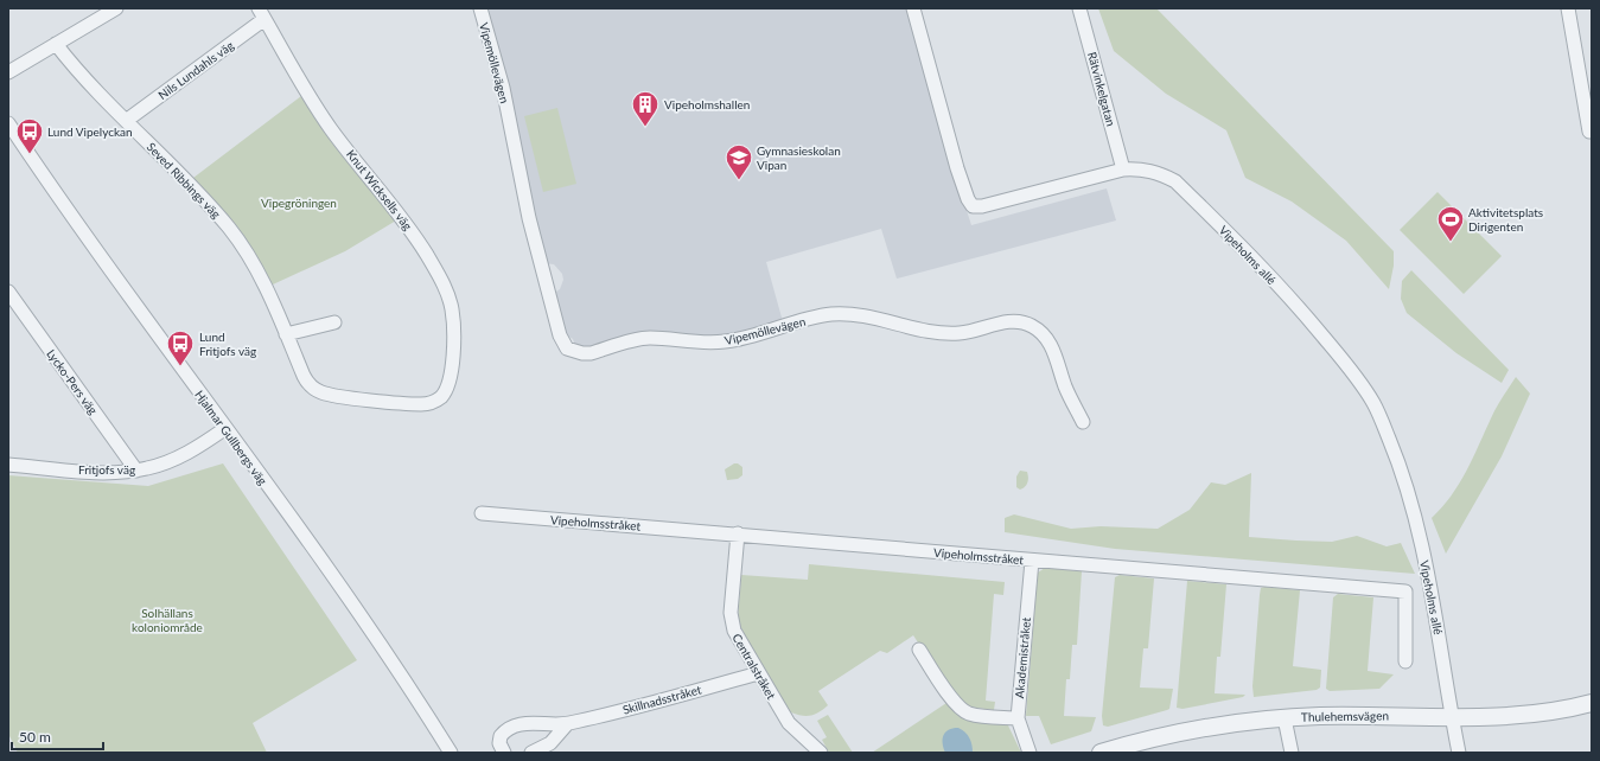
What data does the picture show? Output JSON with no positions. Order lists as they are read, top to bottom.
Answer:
{
  "streets": {
    "street": [
      "Vipemöllevägen",
      "Nils Lundahls väg",
      "Rätvinkelgatan",
      "Seved Ribbings väg",
      "Knut Wicksells väg",
      "Vipeholms allé",
      "Lycko-Pers väg",
      "Hjalmar Gullbergs väg",
      "Fritjofs väg",
      "Vipeholmsstråket",
      "Akademistråket",
      "Centralstråket",
      "Skillnadsstråket",
      "Thulehemsvägen"
    ]
  },
  "crossings": [
    ["Nils Lundahls väg", "Seved Ribbings väg"],
    ["Nils Lundahls väg", "Knut Wicksells väg"],
    ["Rätvinkelgatan", "Vipeholms allé"],
    ["Seved Ribbings väg", "Knut Wicksells väg"],
    ["Vipeholms allé", "Thulehemsvägen"],
    ["Lycko-Pers väg", "Fritjofs väg"],
    ["Hjalmar Gullbergs väg", "Fritjofs väg"],
    ["Vipeholmsstråket", "Akademistråket"],
    ["Vipeholmsstråket", "Centralstråket"],
    ["Centralstråket", "Skillnadsstråket"]
  ],
  "parks": ["Vipegröningen", "Solhällans koloniområde"],
  "places": {
    "building": ["Vipeholmshallen"],
    "bus stop": ["Lund Vipelyckan", "Lund Fritjofs väg"],
    "school or university": ["Gymnasieskolan Vipan"],
    "sports": ["Aktivitetsplats Dirigenten"]
  },
  "scale_bar": "50 m"
}
